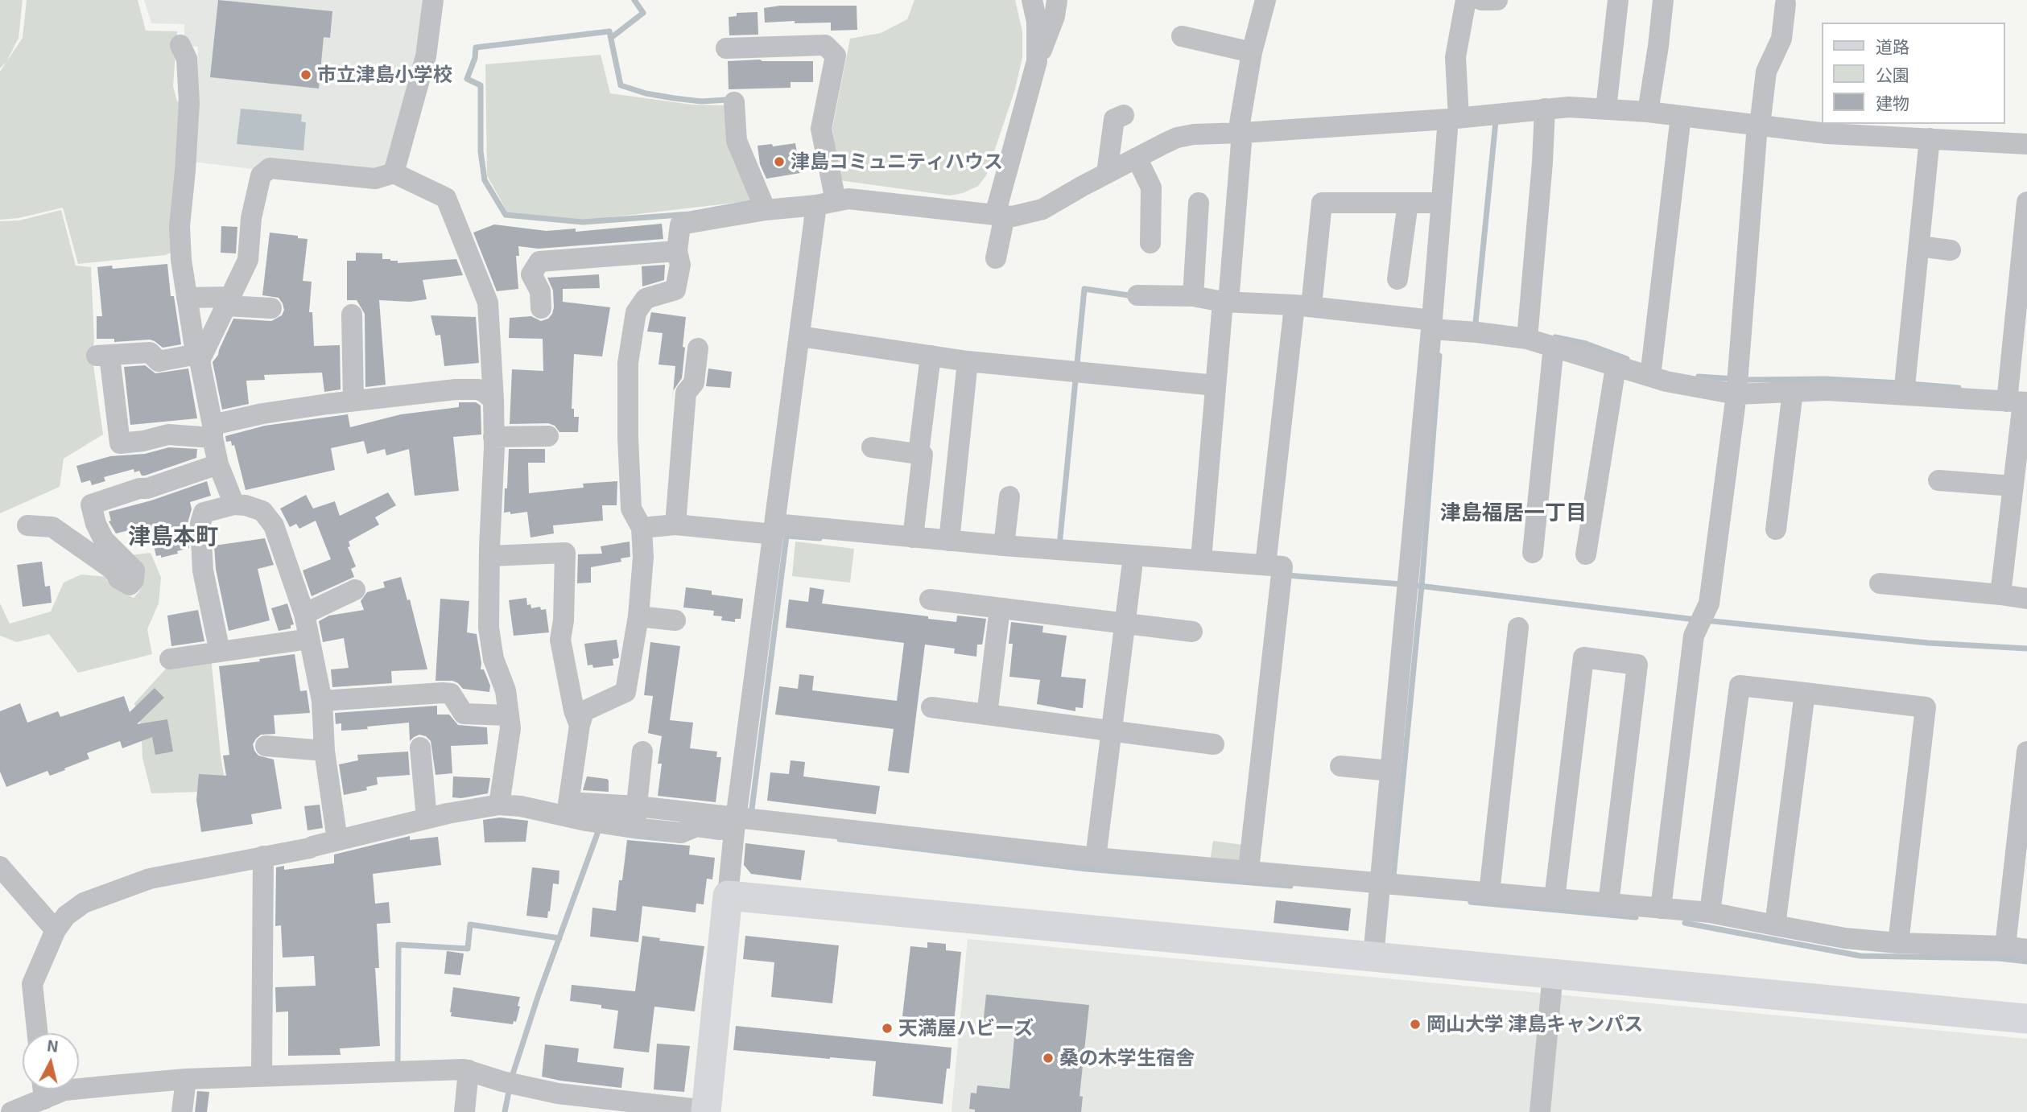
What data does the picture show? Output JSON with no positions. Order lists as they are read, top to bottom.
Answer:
{
  "districts": ["津島福居一丁目", "津島本町"],
  "places": [
    "市立津島小学校",
    "津島コミュニティハウス",
    "岡山大学 津島キャンパス",
    "天満屋ハビーズ",
    "桑の木学生宿舎"
  ],
  "legend": ["道路", "公園", "建物"],
  "north": "top"
}
